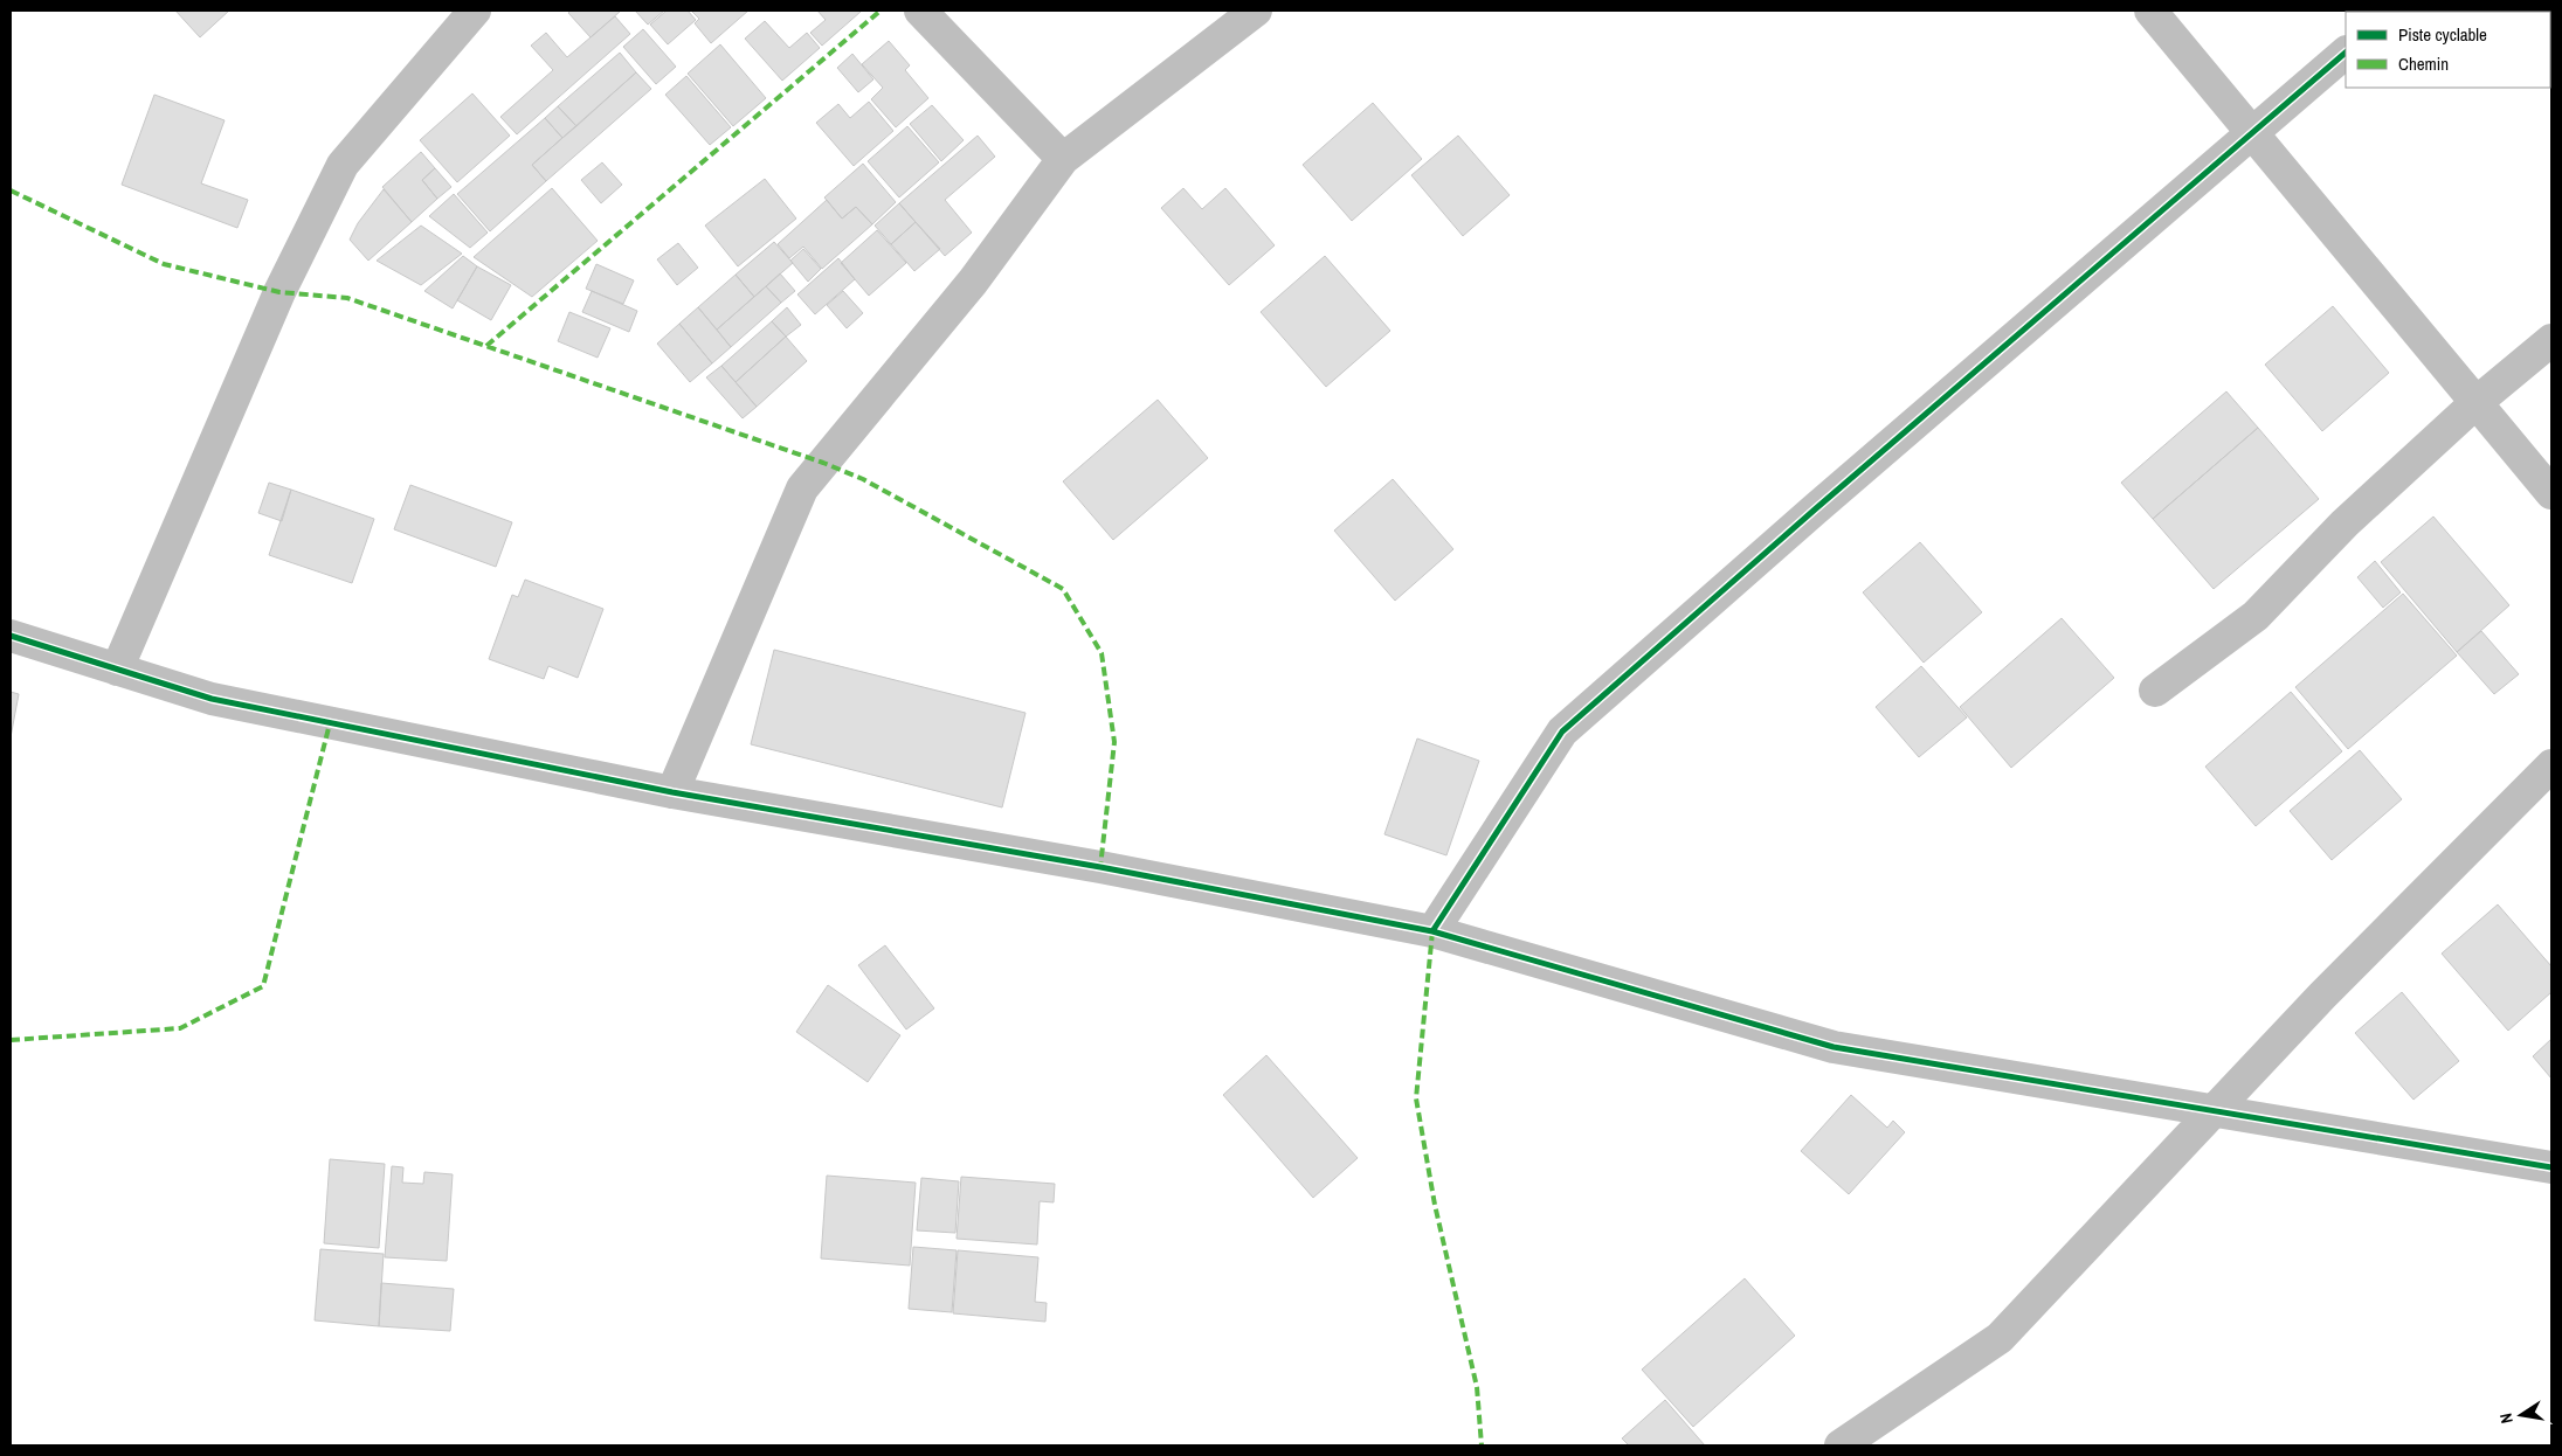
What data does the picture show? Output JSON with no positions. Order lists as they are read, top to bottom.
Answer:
{
  "legend": ["Piste cyclable", "Chemin"],
  "north": "left"
}
